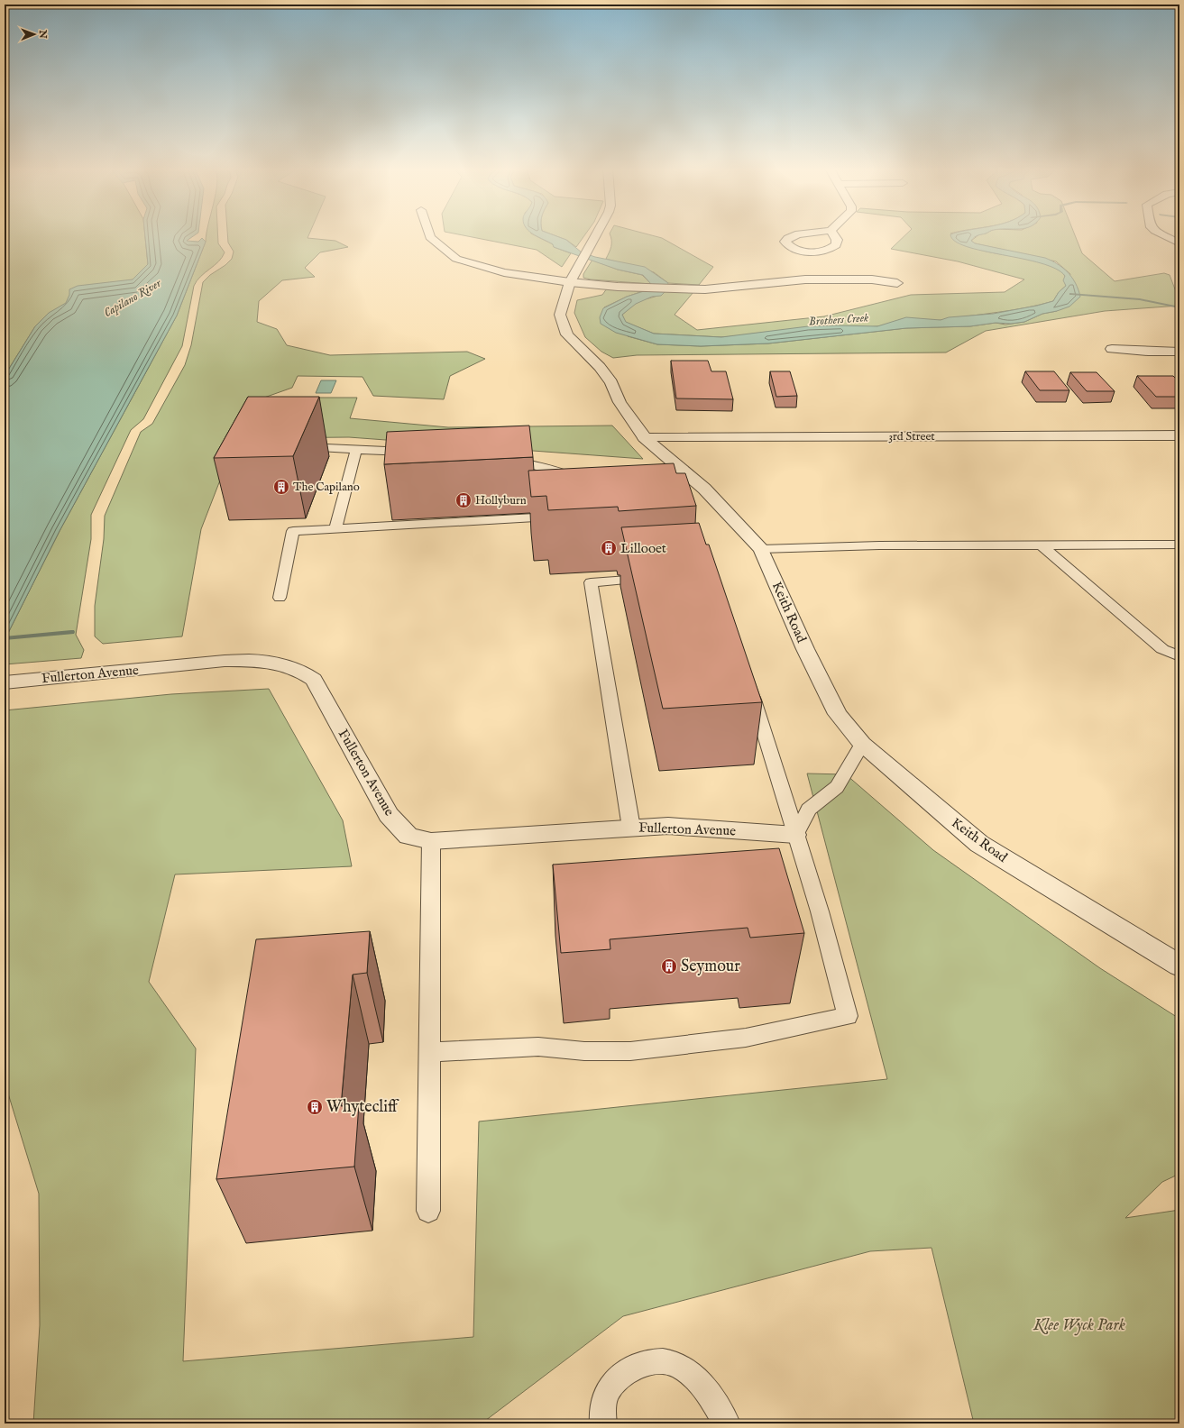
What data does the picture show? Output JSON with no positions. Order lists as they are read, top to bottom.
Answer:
{
  "streets": {
    "street": ["3rd Street", "Keith Road", "Fullerton Avenue"]
  },
  "crossings": [
    ["3rd Street", "Keith Road"]
  ],
  "water": ["Capilano River", "Brothers Creek"],
  "parks": ["Klee Wyck Park"],
  "places": {
    "building": [
      "The Capilano",
      "Hollyburn",
      "Lillooet",
      "Seymour",
      "Whytecliff"
    ]
  },
  "north": "right"
}
